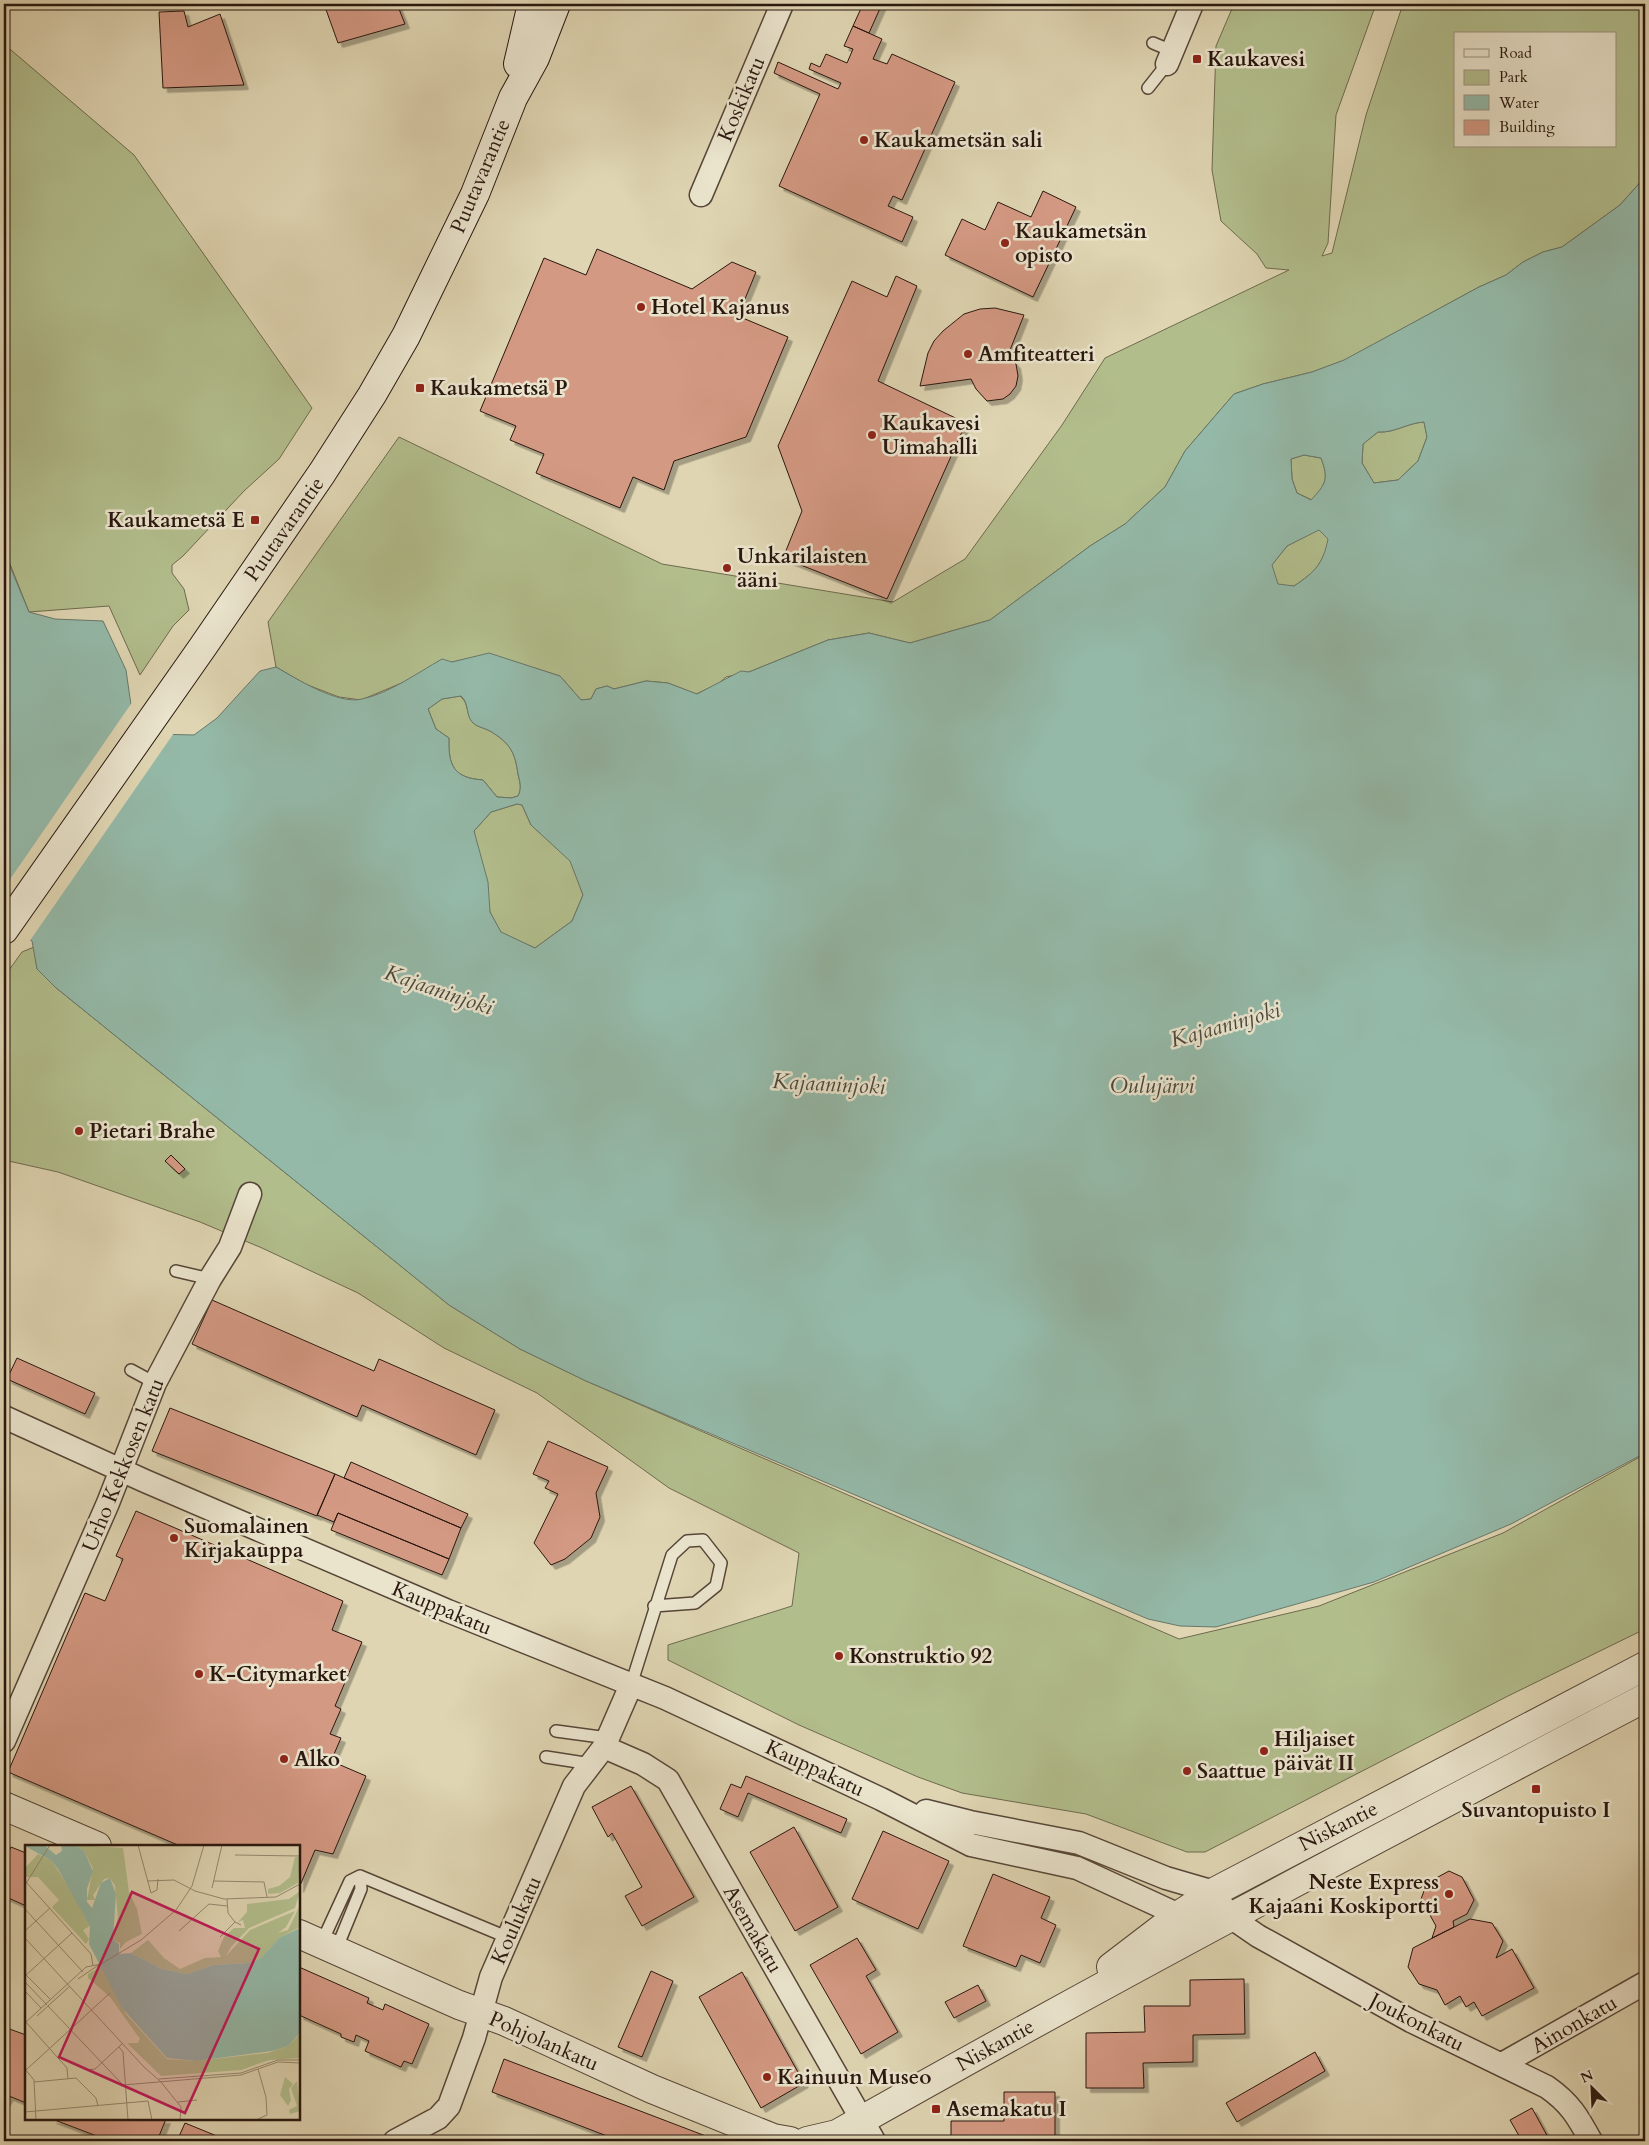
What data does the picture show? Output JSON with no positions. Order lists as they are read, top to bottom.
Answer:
{
  "streets": {
    "street": [
      "Koskikatu",
      "Puutavarantie",
      "Urho Kekkosen katu",
      "Kauppakatu",
      "Niskantie",
      "Koulukatu",
      "Asemakatu",
      "Joukonkatu",
      "Ainonkatu",
      "Pohjolankatu"
    ]
  },
  "crossings": [
    ["Urho Kekkosen katu", "Kauppakatu"],
    ["Kauppakatu", "Niskantie"],
    ["Kauppakatu", "Koulukatu"],
    ["Kauppakatu", "Joukonkatu"],
    ["Niskantie", "Asemakatu"],
    ["Niskantie", "Joukonkatu"],
    ["Koulukatu", "Asemakatu"],
    ["Koulukatu", "Pohjolankatu"],
    ["Joukonkatu", "Ainonkatu"]
  ],
  "water": ["Kajaaninjoki", "Oulujärvi"],
  "places": {
    "transit": [
      "Kaukavesi",
      "Kaukametsä P",
      "Kaukametsä E",
      "Suvantopuisto I",
      "Asemakatu I"
    ],
    "other": [
      "Kaukametsän sali",
      "Kaukametsän opisto",
      "Hotel Kajanus",
      "Amfiteatteri",
      "Kaukavesi Uimahalli",
      "Unkarilaisten ääni",
      "Pietari Brahe",
      "Suomalainen Kirjakauppa",
      "Konstruktio 92",
      "K-Citymarket",
      "Hiljaiset päivät II",
      "Alko",
      "Saattue",
      "Neste Express Kajaani Koskiportti",
      "Kainuun Museo"
    ]
  },
  "legend": [
    "Road",
    "Park",
    "Water",
    "Building"
  ],
  "north": "top left"
}
